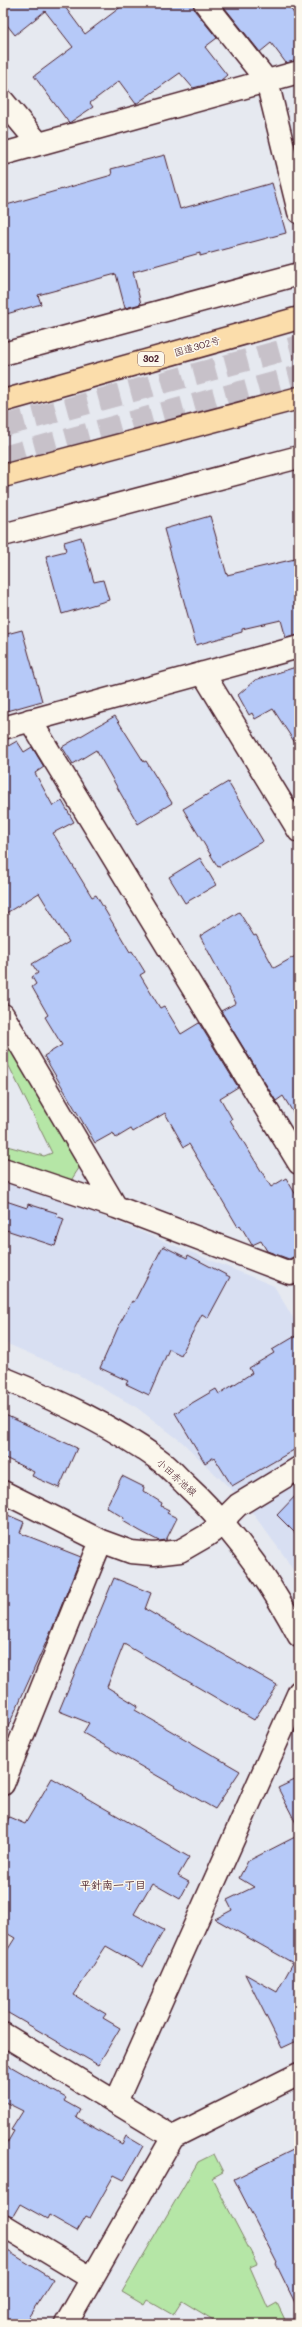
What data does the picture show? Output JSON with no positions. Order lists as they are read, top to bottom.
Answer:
{
  "streets": {
    "highway": ["国道302号", "302"],
    "street": ["小田赤池線"]
  },
  "districts": ["平針南一丁目"]
}
